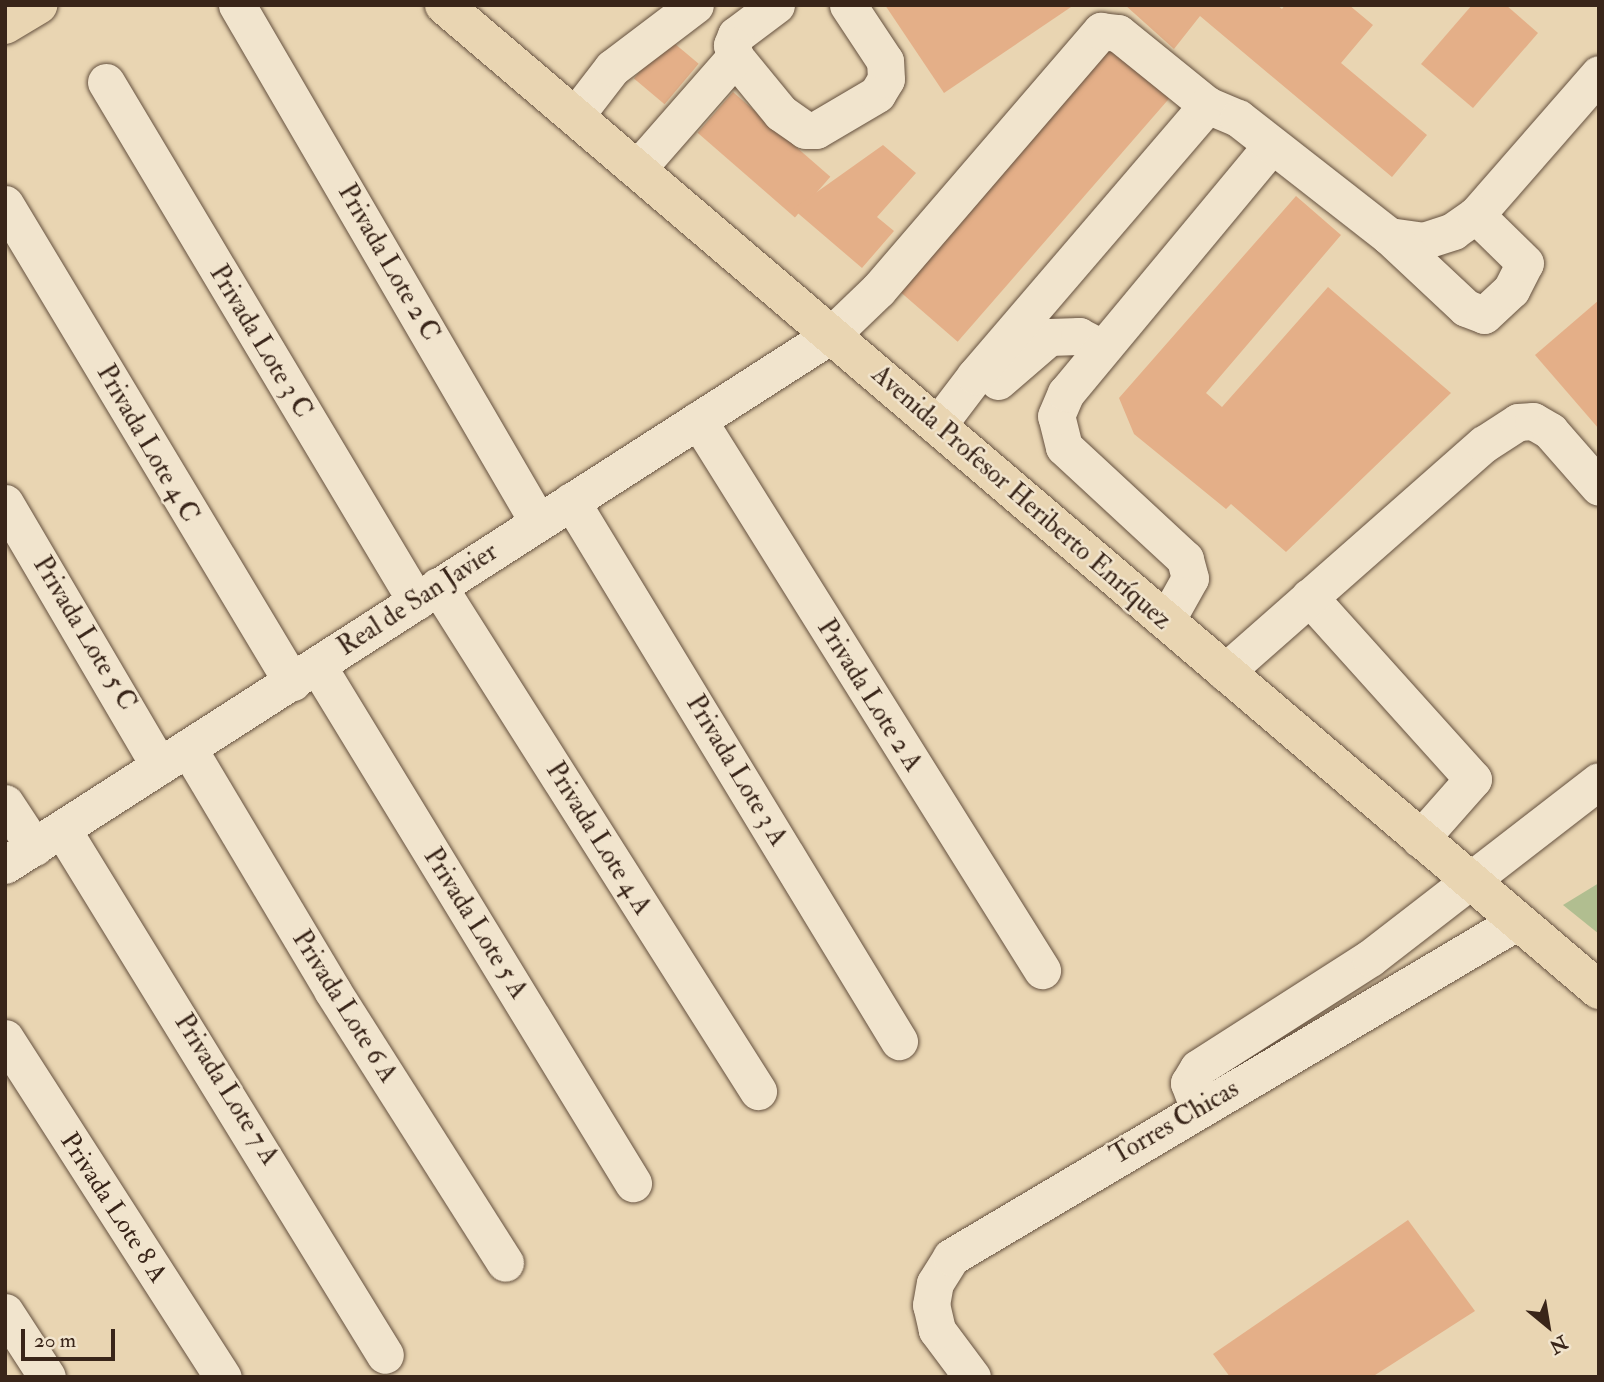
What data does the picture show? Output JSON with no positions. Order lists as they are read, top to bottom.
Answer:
{
  "streets": {
    "main road": ["Avenida Profesor Heriberto Enríquez"],
    "street": [
      "Privada Lote 2 C",
      "Privada Lote 3 C",
      "Privada Lote 4 C",
      "Real de San Javier",
      "Privada Lote 5 C",
      "Privada Lote 2 A",
      "Privada Lote 3 A",
      "Privada Lote 4 A",
      "Privada Lote 5 A",
      "Privada Lote 6 A",
      "Privada Lote 7 A",
      "Torres Chicas",
      "Privada Lote 8 A"
    ]
  },
  "crossings": [
    ["Privada Lote 2 C", "Real de San Javier"],
    ["Privada Lote 3 C", "Real de San Javier"],
    ["Privada Lote 3 C", "Privada Lote 4 A"],
    ["Privada Lote 4 C", "Real de San Javier"],
    ["Privada Lote 4 C", "Privada Lote 5 A"],
    ["Avenida Profesor Heriberto Enríquez", "Real de San Javier"],
    ["Avenida Profesor Heriberto Enríquez", "Torres Chicas"],
    ["Real de San Javier", "Privada Lote 5 C"],
    ["Real de San Javier", "Privada Lote 2 A"],
    ["Real de San Javier", "Privada Lote 3 A"],
    ["Real de San Javier", "Privada Lote 4 A"],
    ["Real de San Javier", "Privada Lote 5 A"],
    ["Real de San Javier", "Privada Lote 6 A"],
    ["Real de San Javier", "Privada Lote 7 A"],
    ["Privada Lote 5 C", "Privada Lote 6 A"]
  ],
  "scale_bar": "20 m",
  "north": "bottom right"
}
